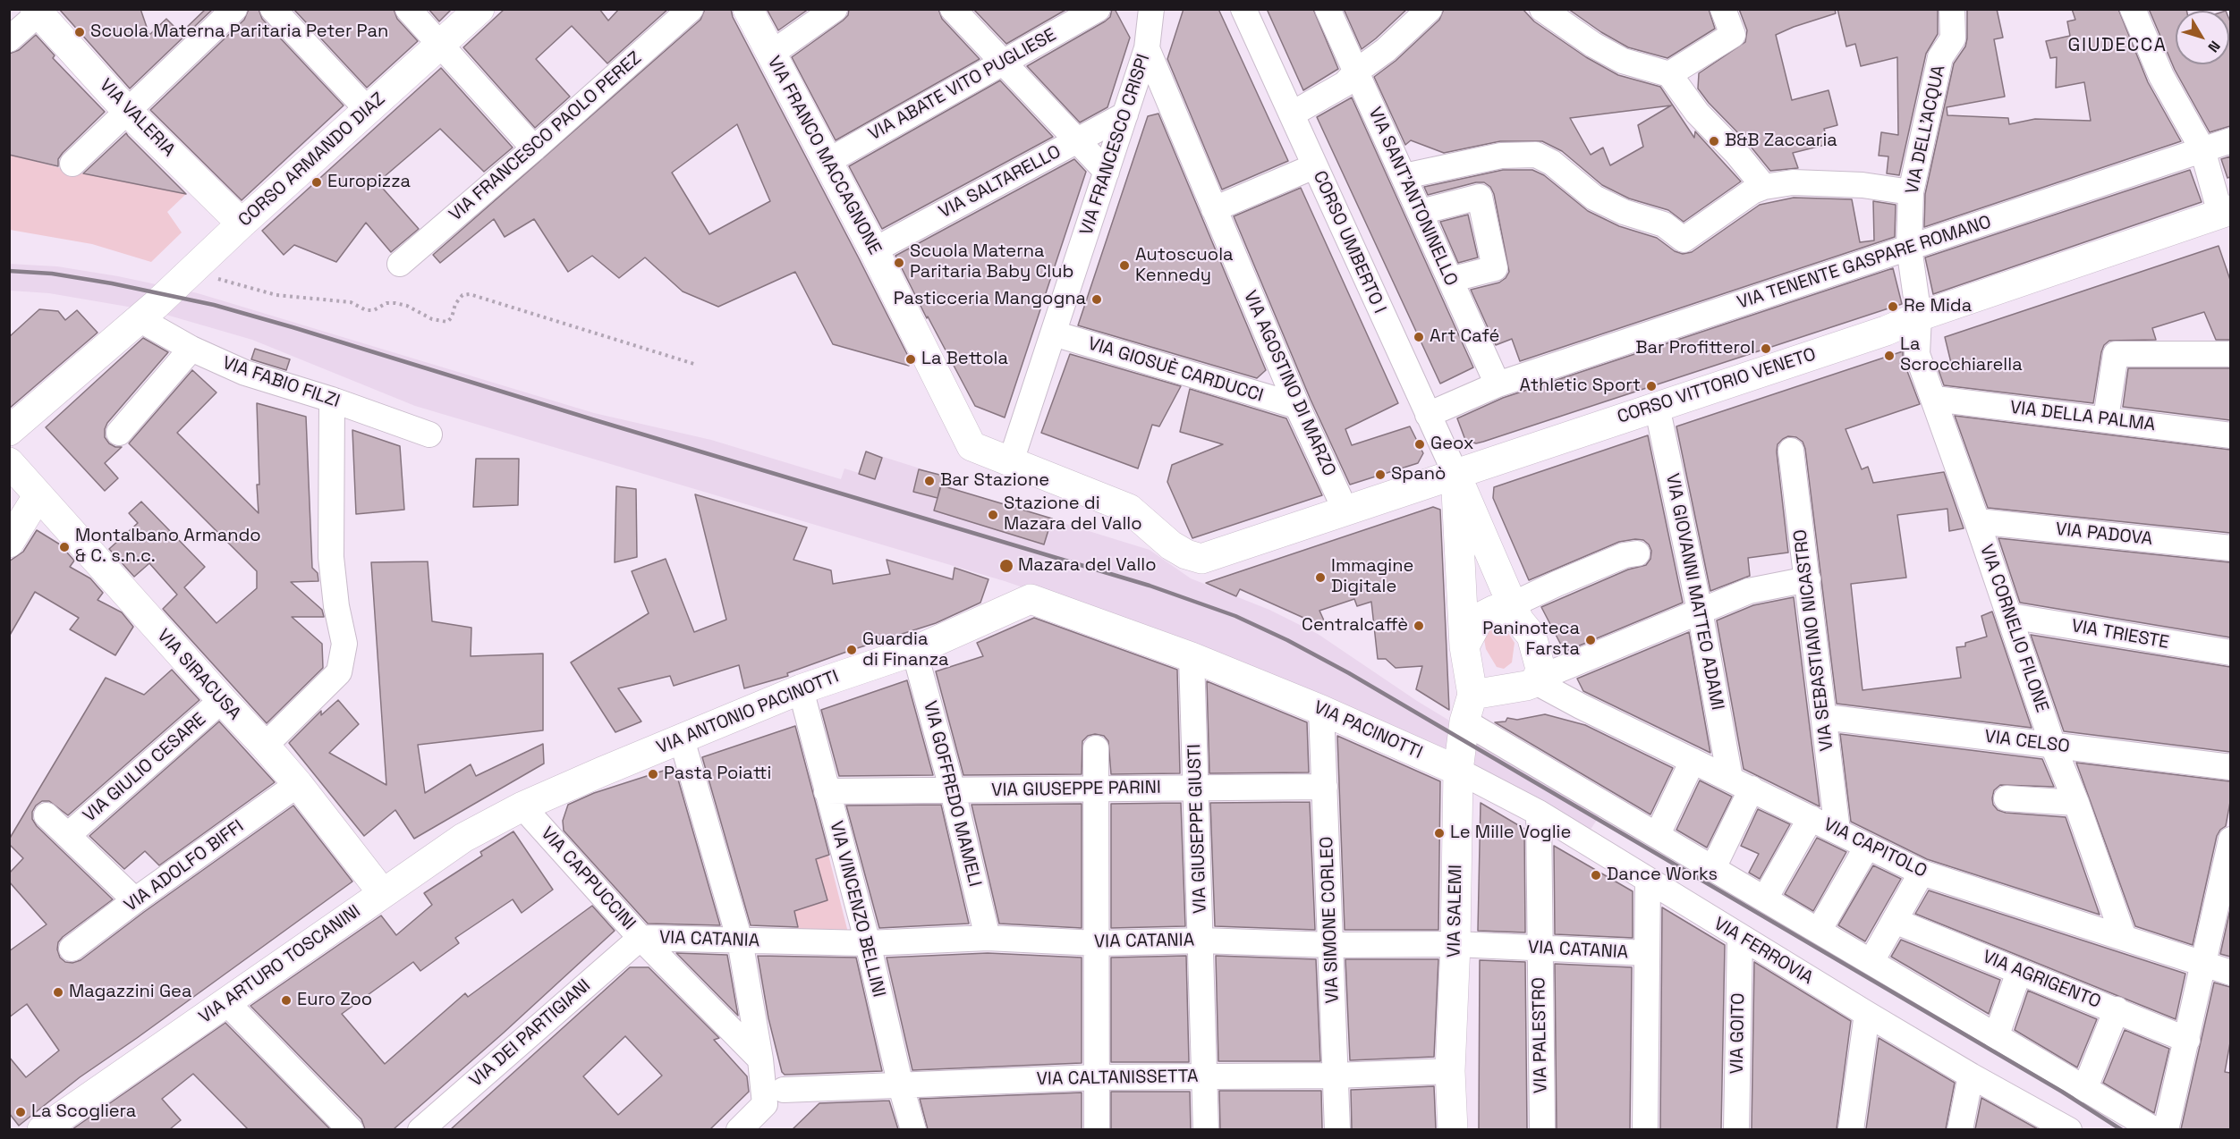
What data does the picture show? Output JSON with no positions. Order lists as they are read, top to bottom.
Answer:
{
  "streets": {
    "street": [
      "VIA ABATE VITO PUGLIESE",
      "VIA VALERIA",
      "VIA DELL'ACQUA",
      "VIA FRANCESCO PAOLO PEREZ",
      "VIA FRANCESCO CRISPI",
      "VIA FRANCO MACCAGNONE",
      "CORSO ARMANDO DIAZ",
      "VIA SALTARELLO",
      "VIA SANT'ANTONINELLO",
      "CORSO UMBERTO I",
      "VIA TENENTE GASPARE ROMANO",
      "VIA GIOSUÈ CARDUCCI",
      "VIA FABIO FILZI",
      "VIA AGOSTINO DI MARZO",
      "CORSO VITTORIO VENETO",
      "VIA DELLA PALMA",
      "VIA PADOVA",
      "VIA GIOVANNI MATTEO ADAMI",
      "VIA CORNELIO FILONE",
      "VIA TRIESTE",
      "VIA SEBASTIANO NICASTRO",
      "VIA SIRACUSA",
      "VIA ANTONIO PACINOTTI",
      "VIA PACINOTTI",
      "VIA CELSO",
      "VIA GIULIO CESARE",
      "VIA GIUSEPPE PARINI",
      "VIA GOFFREDO MAMELI",
      "VIA GIUSEPPE GIUSTI",
      "VIA CAPITOLO",
      "VIA ADOLFO BIFFI",
      "VIA CAPPUCCINI",
      "VIA VINCENZO BELLINI",
      "VIA SALEMI",
      "VIA SIMONE CORLEO",
      "VIA CATANIA",
      "VIA FERROVIA",
      "VIA ARTURO TOSCANINI",
      "VIA AGRIGENTO",
      "VIA DEI PARTIGIANI",
      "VIA GOITO",
      "VIA PALESTRO",
      "VIA CALTANISSETTA"
    ]
  },
  "crossings": [
    ["VIA ABATE VITO PUGLIESE", "VIA FRANCO MACCAGNONE"],
    ["VIA VALERIA", "CORSO ARMANDO DIAZ"],
    ["VIA DELL'ACQUA", "VIA TENENTE GASPARE ROMANO"],
    ["VIA DELL'ACQUA", "CORSO VITTORIO VENETO"],
    ["VIA DELL'ACQUA", "VIA CORNELIO FILONE"],
    ["VIA FRANCESCO CRISPI", "VIA FRANCO MACCAGNONE"],
    ["VIA FRANCESCO CRISPI", "VIA SALTARELLO"],
    ["VIA FRANCESCO CRISPI", "VIA GIOSUÈ CARDUCCI"],
    ["VIA FRANCESCO CRISPI", "VIA AGOSTINO DI MARZO"],
    ["VIA FRANCESCO CRISPI", "CORSO VITTORIO VENETO"],
    ["VIA FRANCO MACCAGNONE", "VIA SALTARELLO"],
    ["VIA FRANCO MACCAGNONE", "CORSO VITTORIO VENETO"],
    ["CORSO ARMANDO DIAZ", "VIA FABIO FILZI"],
    ["VIA SANT'ANTONINELLO", "VIA TENENTE GASPARE ROMANO"],
    ["CORSO UMBERTO I", "VIA TENENTE GASPARE ROMANO"],
    ["CORSO UMBERTO I", "CORSO VITTORIO VENETO"],
    ["CORSO UMBERTO I", "VIA SALEMI"],
    ["VIA GIOSUÈ CARDUCCI", "VIA AGOSTINO DI MARZO"],
    ["VIA AGOSTINO DI MARZO", "CORSO VITTORIO VENETO"],
    ["CORSO VITTORIO VENETO", "VIA GIOVANNI MATTEO ADAMI"],
    ["CORSO VITTORIO VENETO", "VIA CORNELIO FILONE"],
    ["CORSO VITTORIO VENETO", "VIA SALEMI"],
    ["VIA DELLA PALMA", "VIA CORNELIO FILONE"],
    ["VIA PADOVA", "VIA CORNELIO FILONE"],
    ["VIA GIOVANNI MATTEO ADAMI", "VIA CAPITOLO"],
    ["VIA CORNELIO FILONE", "VIA TRIESTE"],
    ["VIA CORNELIO FILONE", "VIA CELSO"],
    ["VIA CORNELIO FILONE", "VIA CAPITOLO"],
    ["VIA SEBASTIANO NICASTRO", "VIA CELSO"],
    ["VIA SEBASTIANO NICASTRO", "VIA CAPITOLO"],
    ["VIA SIRACUSA", "VIA GIULIO CESARE"],
    ["VIA SIRACUSA", "VIA ADOLFO BIFFI"],
    ["VIA SIRACUSA", "VIA ARTURO TOSCANINI"],
    ["VIA ANTONIO PACINOTTI", "VIA PACINOTTI"],
    ["VIA ANTONIO PACINOTTI", "VIA GOFFREDO MAMELI"],
    ["VIA ANTONIO PACINOTTI", "VIA GIUSEPPE GIUSTI"],
    ["VIA ANTONIO PACINOTTI", "VIA CAPPUCCINI"],
    ["VIA ANTONIO PACINOTTI", "VIA VINCENZO BELLINI"],
    ["VIA ANTONIO PACINOTTI", "VIA ARTURO TOSCANINI"],
    ["VIA PACINOTTI", "VIA SALEMI"],
    ["VIA PACINOTTI", "VIA SIMONE CORLEO"],
    ["VIA PACINOTTI", "VIA FERROVIA"],
    ["VIA GIUSEPPE PARINI", "VIA GOFFREDO MAMELI"],
    ["VIA GIUSEPPE PARINI", "VIA GIUSEPPE GIUSTI"],
    ["VIA GIUSEPPE PARINI", "VIA VINCENZO BELLINI"],
    ["VIA GIUSEPPE PARINI", "VIA SIMONE CORLEO"],
    ["VIA GOFFREDO MAMELI", "VIA CATANIA"],
    ["VIA GIUSEPPE GIUSTI", "VIA CATANIA"],
    ["VIA GIUSEPPE GIUSTI", "VIA CALTANISSETTA"],
    ["VIA CAPPUCCINI", "VIA CATANIA"],
    ["VIA CAPPUCCINI", "VIA ARTURO TOSCANINI"],
    ["VIA CAPPUCCINI", "VIA DEI PARTIGIANI"],
    ["VIA CAPPUCCINI", "VIA CALTANISSETTA"],
    ["VIA VINCENZO BELLINI", "VIA CATANIA"],
    ["VIA VINCENZO BELLINI", "VIA CALTANISSETTA"],
    ["VIA SALEMI", "VIA CATANIA"],
    ["VIA SALEMI", "VIA FERROVIA"],
    ["VIA SALEMI", "VIA CALTANISSETTA"],
    ["VIA SIMONE CORLEO", "VIA CATANIA"],
    ["VIA SIMONE CORLEO", "VIA CALTANISSETTA"],
    ["VIA CATANIA", "VIA DEI PARTIGIANI"],
    ["VIA CATANIA", "VIA PALESTRO"],
    ["VIA FERROVIA", "VIA GOITO"],
    ["VIA FERROVIA", "VIA PALESTRO"]
  ],
  "districts": ["GIUDECCA"],
  "places": [
    "Scuola Materna Paritaria Peter Pan",
    "B&B Zaccaria",
    "Europizza",
    "Scuola Materna Paritaria Baby Club",
    "Autoscuola Kennedy",
    "Pasticceria Mangogna",
    "Re Mida",
    "Art Café",
    "Bar Profitterol",
    "La Scrocchiarella",
    "La Bettola",
    "Athletic Sport",
    "Geox",
    "Spanò",
    "Bar Stazione",
    "Stazione di Mazara del Vallo",
    "Montalbano Armando & C. s.n.c.",
    "Mazara del Vallo",
    "Immagine Digitale",
    "Centralcaffè",
    "Paninoteca Farsta",
    "Guardia di Finanza",
    "Pasta Poiatti",
    "Le Mille Voglie",
    "Dance Works",
    "Magazzini Gea",
    "Euro Zoo",
    "La Scogliera"
  ],
  "north": "bottom right"
}
